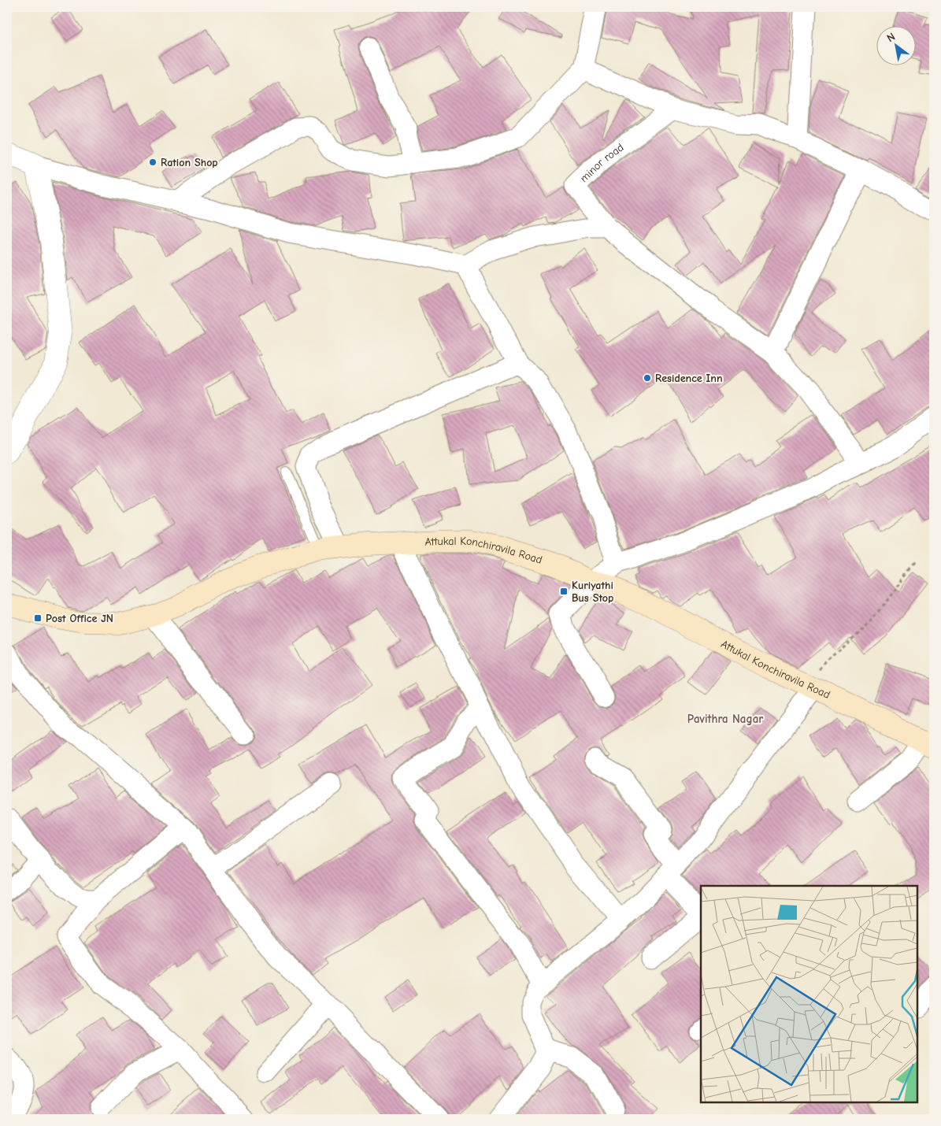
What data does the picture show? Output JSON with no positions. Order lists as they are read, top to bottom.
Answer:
{
  "streets": {
    "main road": ["Attukal Konchiravila Road"],
    "street": ["minor road"]
  },
  "districts": ["Pavithra Nagar"],
  "places": {
    "other": ["Ration Shop", "Residence Inn"],
    "transit": ["Kuriyathi Bus Stop", "Post Office JN"]
  },
  "north": "top left"
}
